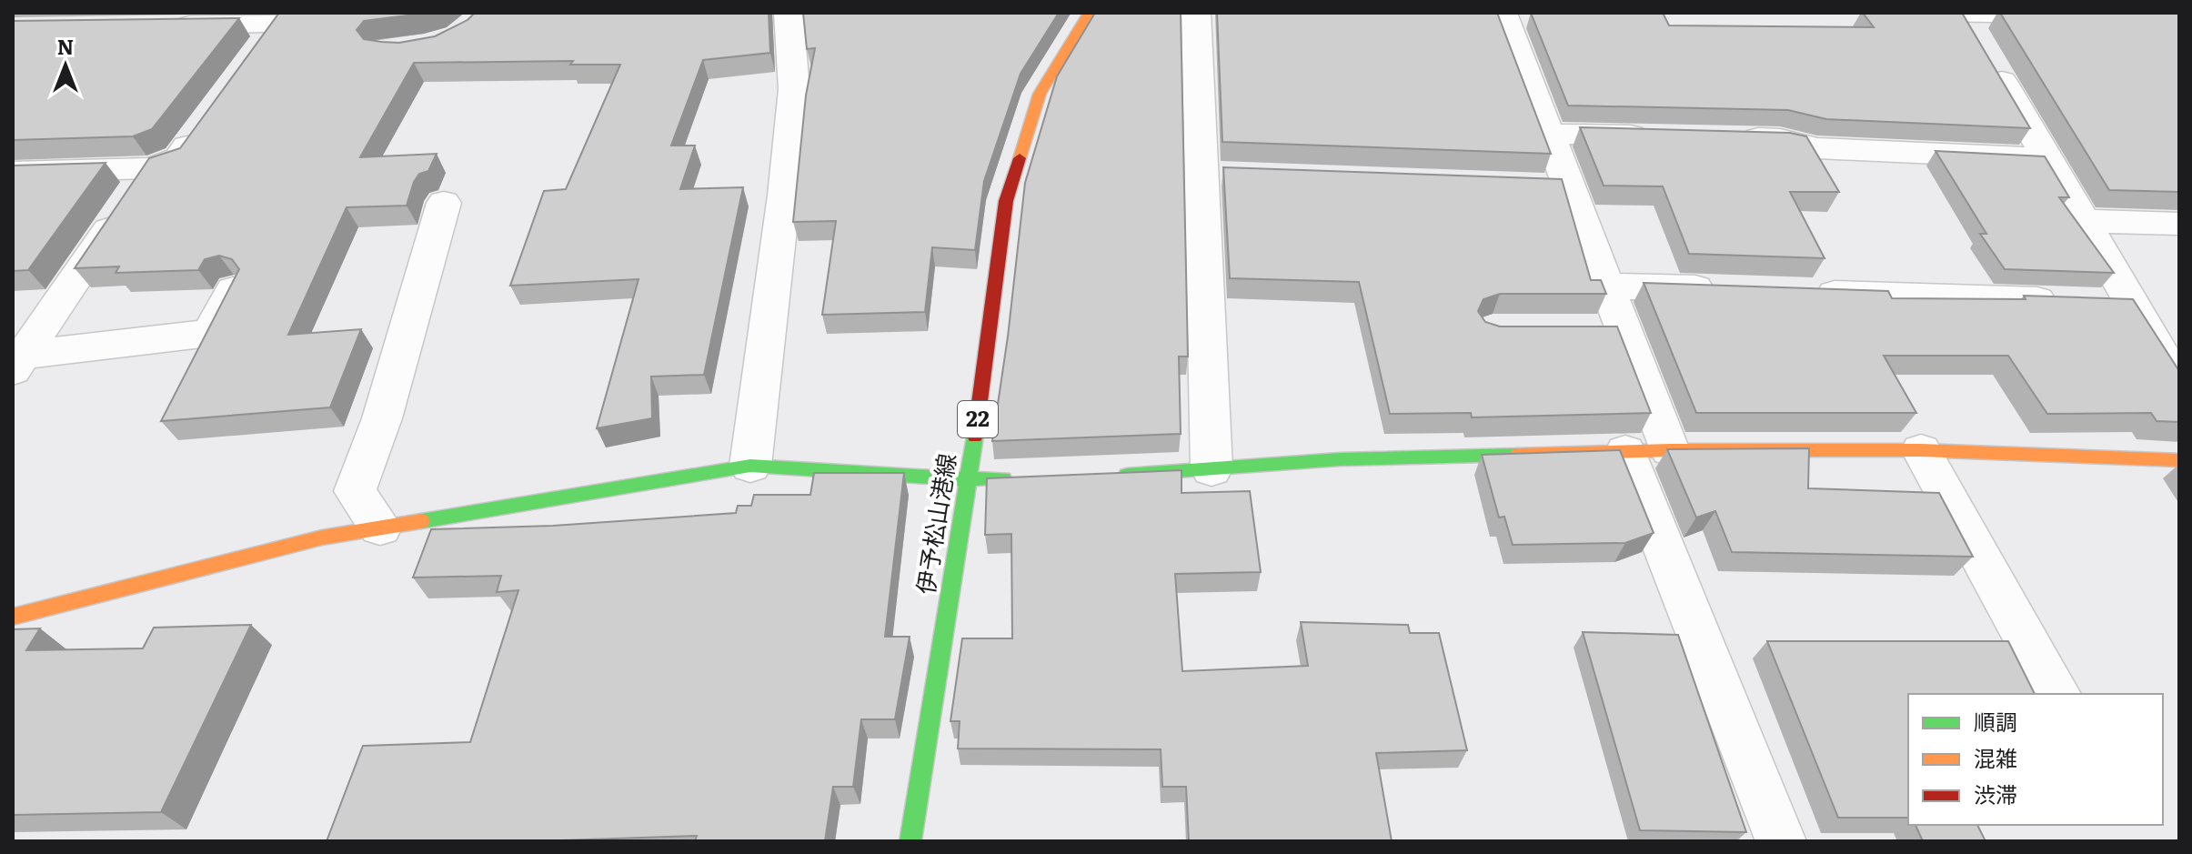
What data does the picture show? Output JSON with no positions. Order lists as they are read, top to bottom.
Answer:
{
  "streets": {
    "street": ["22", "伊予松山港線"]
  },
  "legend": ["順調", "混雑", "渋滞"],
  "north": "top"
}
